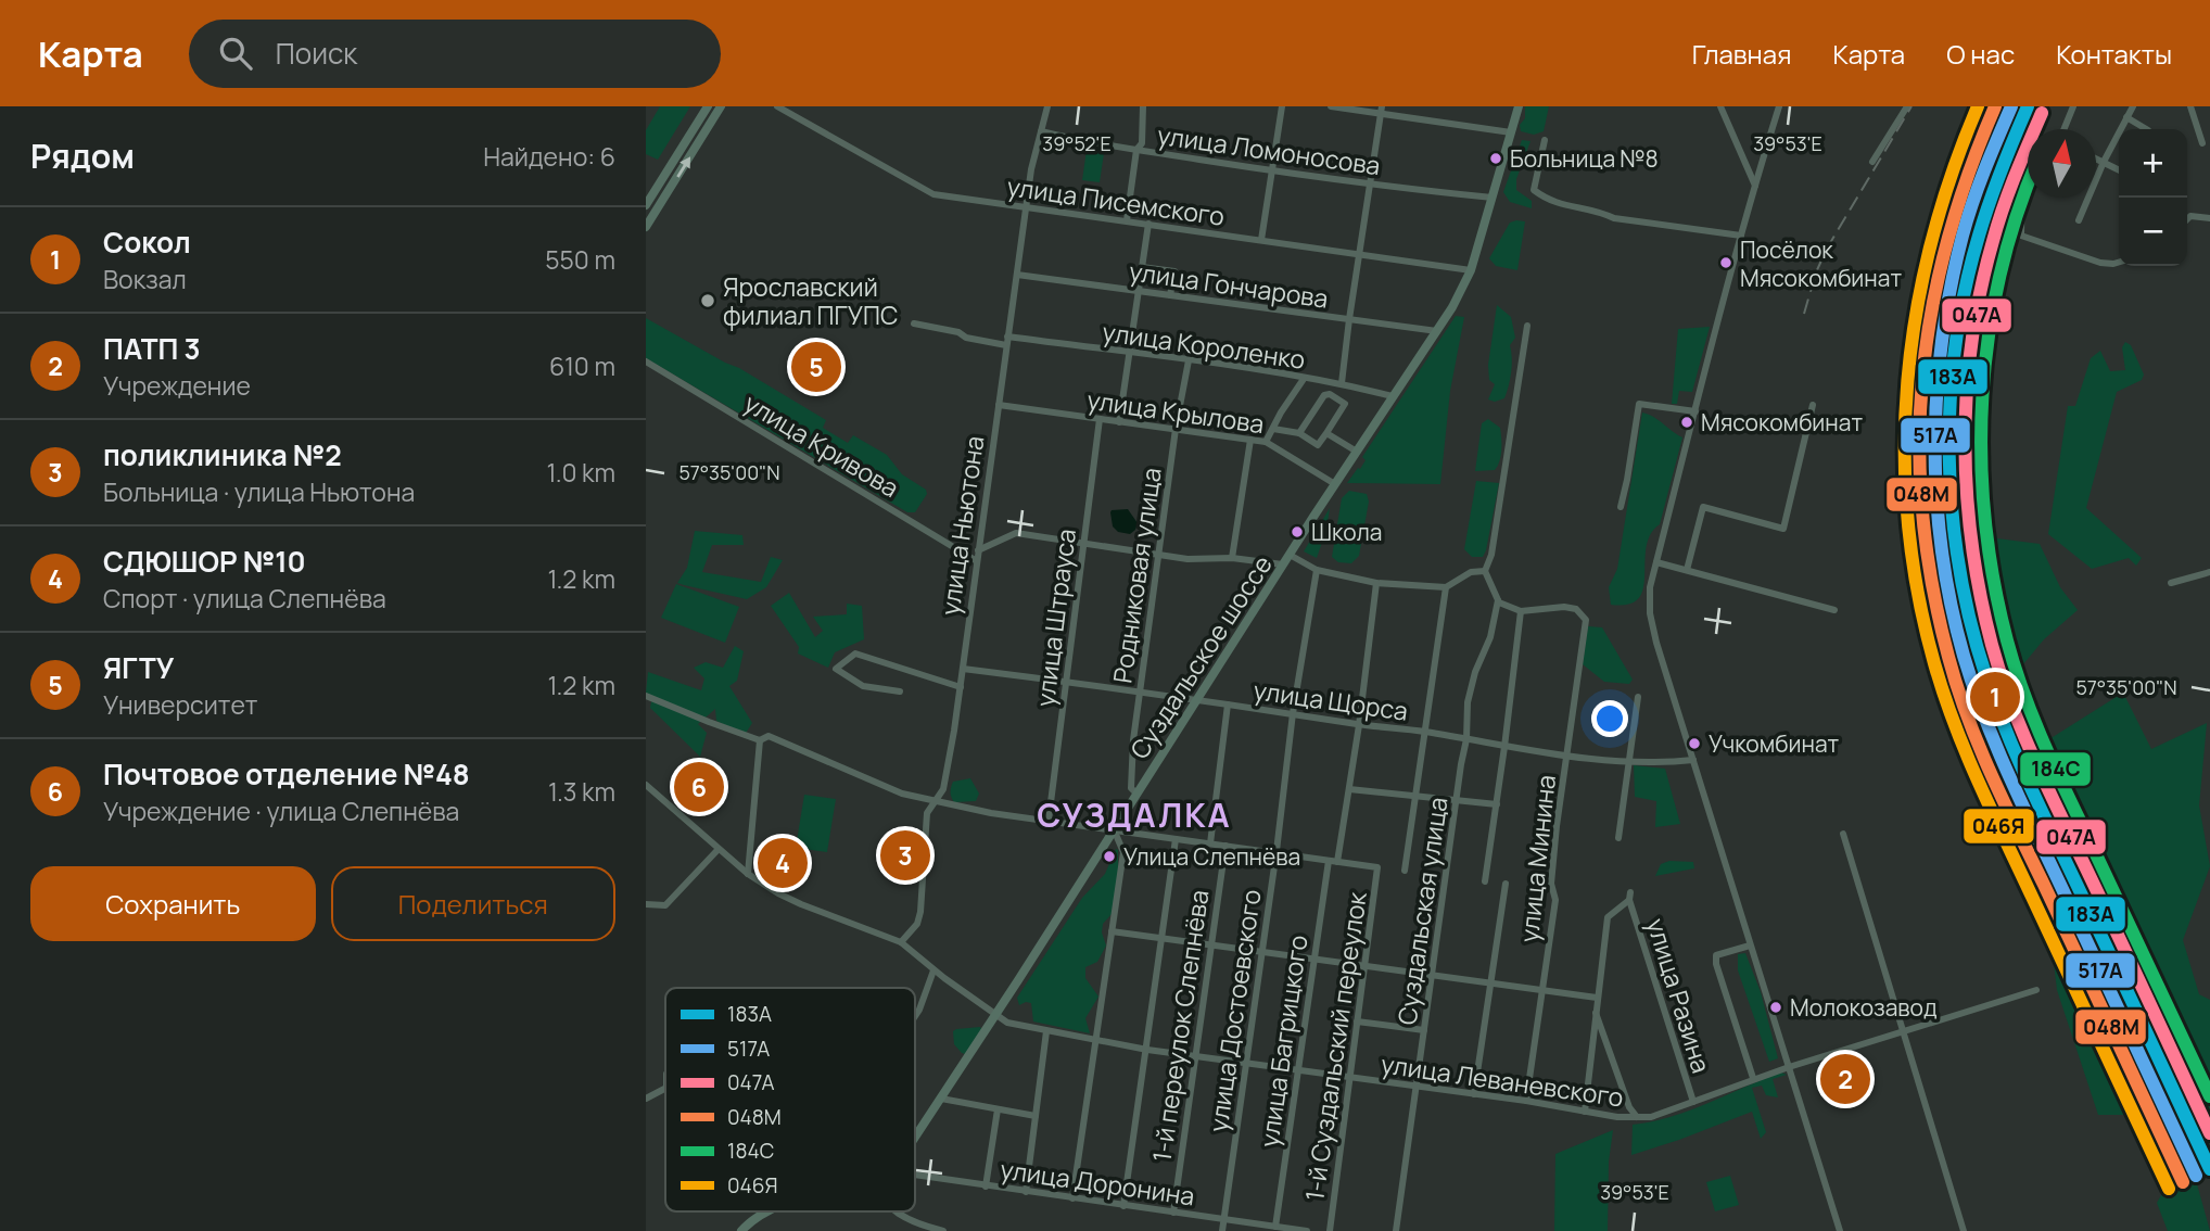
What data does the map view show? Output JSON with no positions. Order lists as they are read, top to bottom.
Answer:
{
  "streets": {
    "main road": ["Суздальское шоссе"],
    "street": [
      "улица Ломоносова",
      "улица Писемского",
      "улица Гончарова",
      "улица Короленко",
      "улица Крылова",
      "улица Кривова",
      "улица Ньютона",
      "Родниковая улица",
      "улица Штрауса",
      "улица Щорса",
      "улица Минина",
      "Суздальская улица",
      "улица Разина",
      "улица Достоевского",
      "1-й переулок Слепнёва",
      "улица Багрицкого",
      "1-й Суздальский переулок",
      "улица Леваневского",
      "улица Доронина"
    ]
  },
  "crossings": [
    ["улица Ломоносова", "улица Ньютона"],
    ["улица Ломоносова", "Суздальское шоссе"],
    ["улица Писемского", "улица Ньютона"],
    ["улица Писемского", "Суздальское шоссе"],
    ["улица Гончарова", "улица Ньютона"],
    ["улица Гончарова", "Суздальское шоссе"],
    ["улица Короленко", "улица Ньютона"],
    ["улица Короленко", "Родниковая улица"],
    ["улица Короленко", "Суздальское шоссе"],
    ["улица Крылова", "улица Ньютона"],
    ["улица Крылова", "Родниковая улица"],
    ["улица Крылова", "улица Штрауса"],
    ["улица Крылова", "Суздальское шоссе"],
    ["улица Кривова", "улица Ньютона"],
    ["улица Ньютона", "улица Щорса"],
    ["улица Ньютона", "улица Леваневского"],
    ["Родниковая улица", "Суздальское шоссе"],
    ["Родниковая улица", "улица Щорса"],
    ["улица Штрауса", "улица Щорса"],
    ["Суздальское шоссе", "улица Щорса"],
    ["Суздальское шоссе", "улица Леваневского"],
    ["улица Щорса", "улица Минина"],
    ["улица Щорса", "Суздальская улица"],
    ["улица Щорса", "улица Достоевского"],
    ["улица Щорса", "улица Багрицкого"],
    ["улица Минина", "улица Леваневского"],
    ["Суздальская улица", "улица Леваневского"],
    ["улица Разина", "улица Леваневского"],
    ["улица Достоевского", "улица Леваневского"],
    ["улица Достоевского", "улица Доронина"],
    ["1-й переулок Слепнёва", "улица Леваневского"],
    ["1-й переулок Слепнёва", "улица Доронина"],
    ["улица Багрицкого", "1-й Суздальский переулок"],
    ["улица Багрицкого", "улица Леваневского"],
    ["улица Багрицкого", "улица Доронина"],
    ["1-й Суздальский переулок", "улица Леваневского"]
  ],
  "districts": ["СУЗДАЛКА"],
  "places": [
    "Больница №8",
    "Посёлок Мясокомбинат",
    "Ярославский филиал ПГУПС",
    "Мясокомбинат",
    "Школа",
    "Учкомбинат",
    "Улица Слепнёва",
    "Молокозавод"
  ],
  "lines": [
    "transit line 183А",
    "transit line 517А",
    "transit line 048М",
    "transit line 046Я",
    "transit line 047А",
    "transit line 184С"
  ],
  "legend": [
    "183А",
    "517А",
    "047А",
    "048М",
    "184С",
    "046Я"
  ],
  "north": "top",
  "page": {
    "header": "Карта",
    "search": "Поиск",
    "nav": [
      "Главная",
      "Карта",
      "О нас",
      "Контакты"
    ],
    "heading": ["Рядом", "Найдено: 6"],
    "map_buttons": ["+", "−"],
    "list": [
      {
        "mark": "1",
        "name": "Сокол",
        "note": "Вокзал",
        "value": "550 m"
      },
      {
        "mark": "2",
        "name": "ПАТП 3",
        "note": "Учреждение",
        "value": "610 m"
      },
      {
        "mark": "3",
        "name": "поликлиника №2",
        "note": "Больница · улица Ньютона",
        "value": "1.0 km"
      },
      {
        "mark": "4",
        "name": "СДЮШОР №10",
        "note": "Спорт · улица Слепнёва",
        "value": "1.2 km"
      },
      {
        "mark": "5",
        "name": "ЯГТУ",
        "note": "Университет",
        "value": "1.2 km"
      },
      {
        "mark": "6",
        "name": "Почтовое отделение №48",
        "note": "Учреждение · улица Слепнёва",
        "value": "1.3 km"
      }
    ],
    "pins": [
      "5",
      "1",
      "6",
      "3",
      "4",
      "2"
    ],
    "buttons": ["Сохранить", "Поделиться"]
  },
  "coordinates": ["39°52'E", "39°53'E", "57°35'00\"N"]
}
